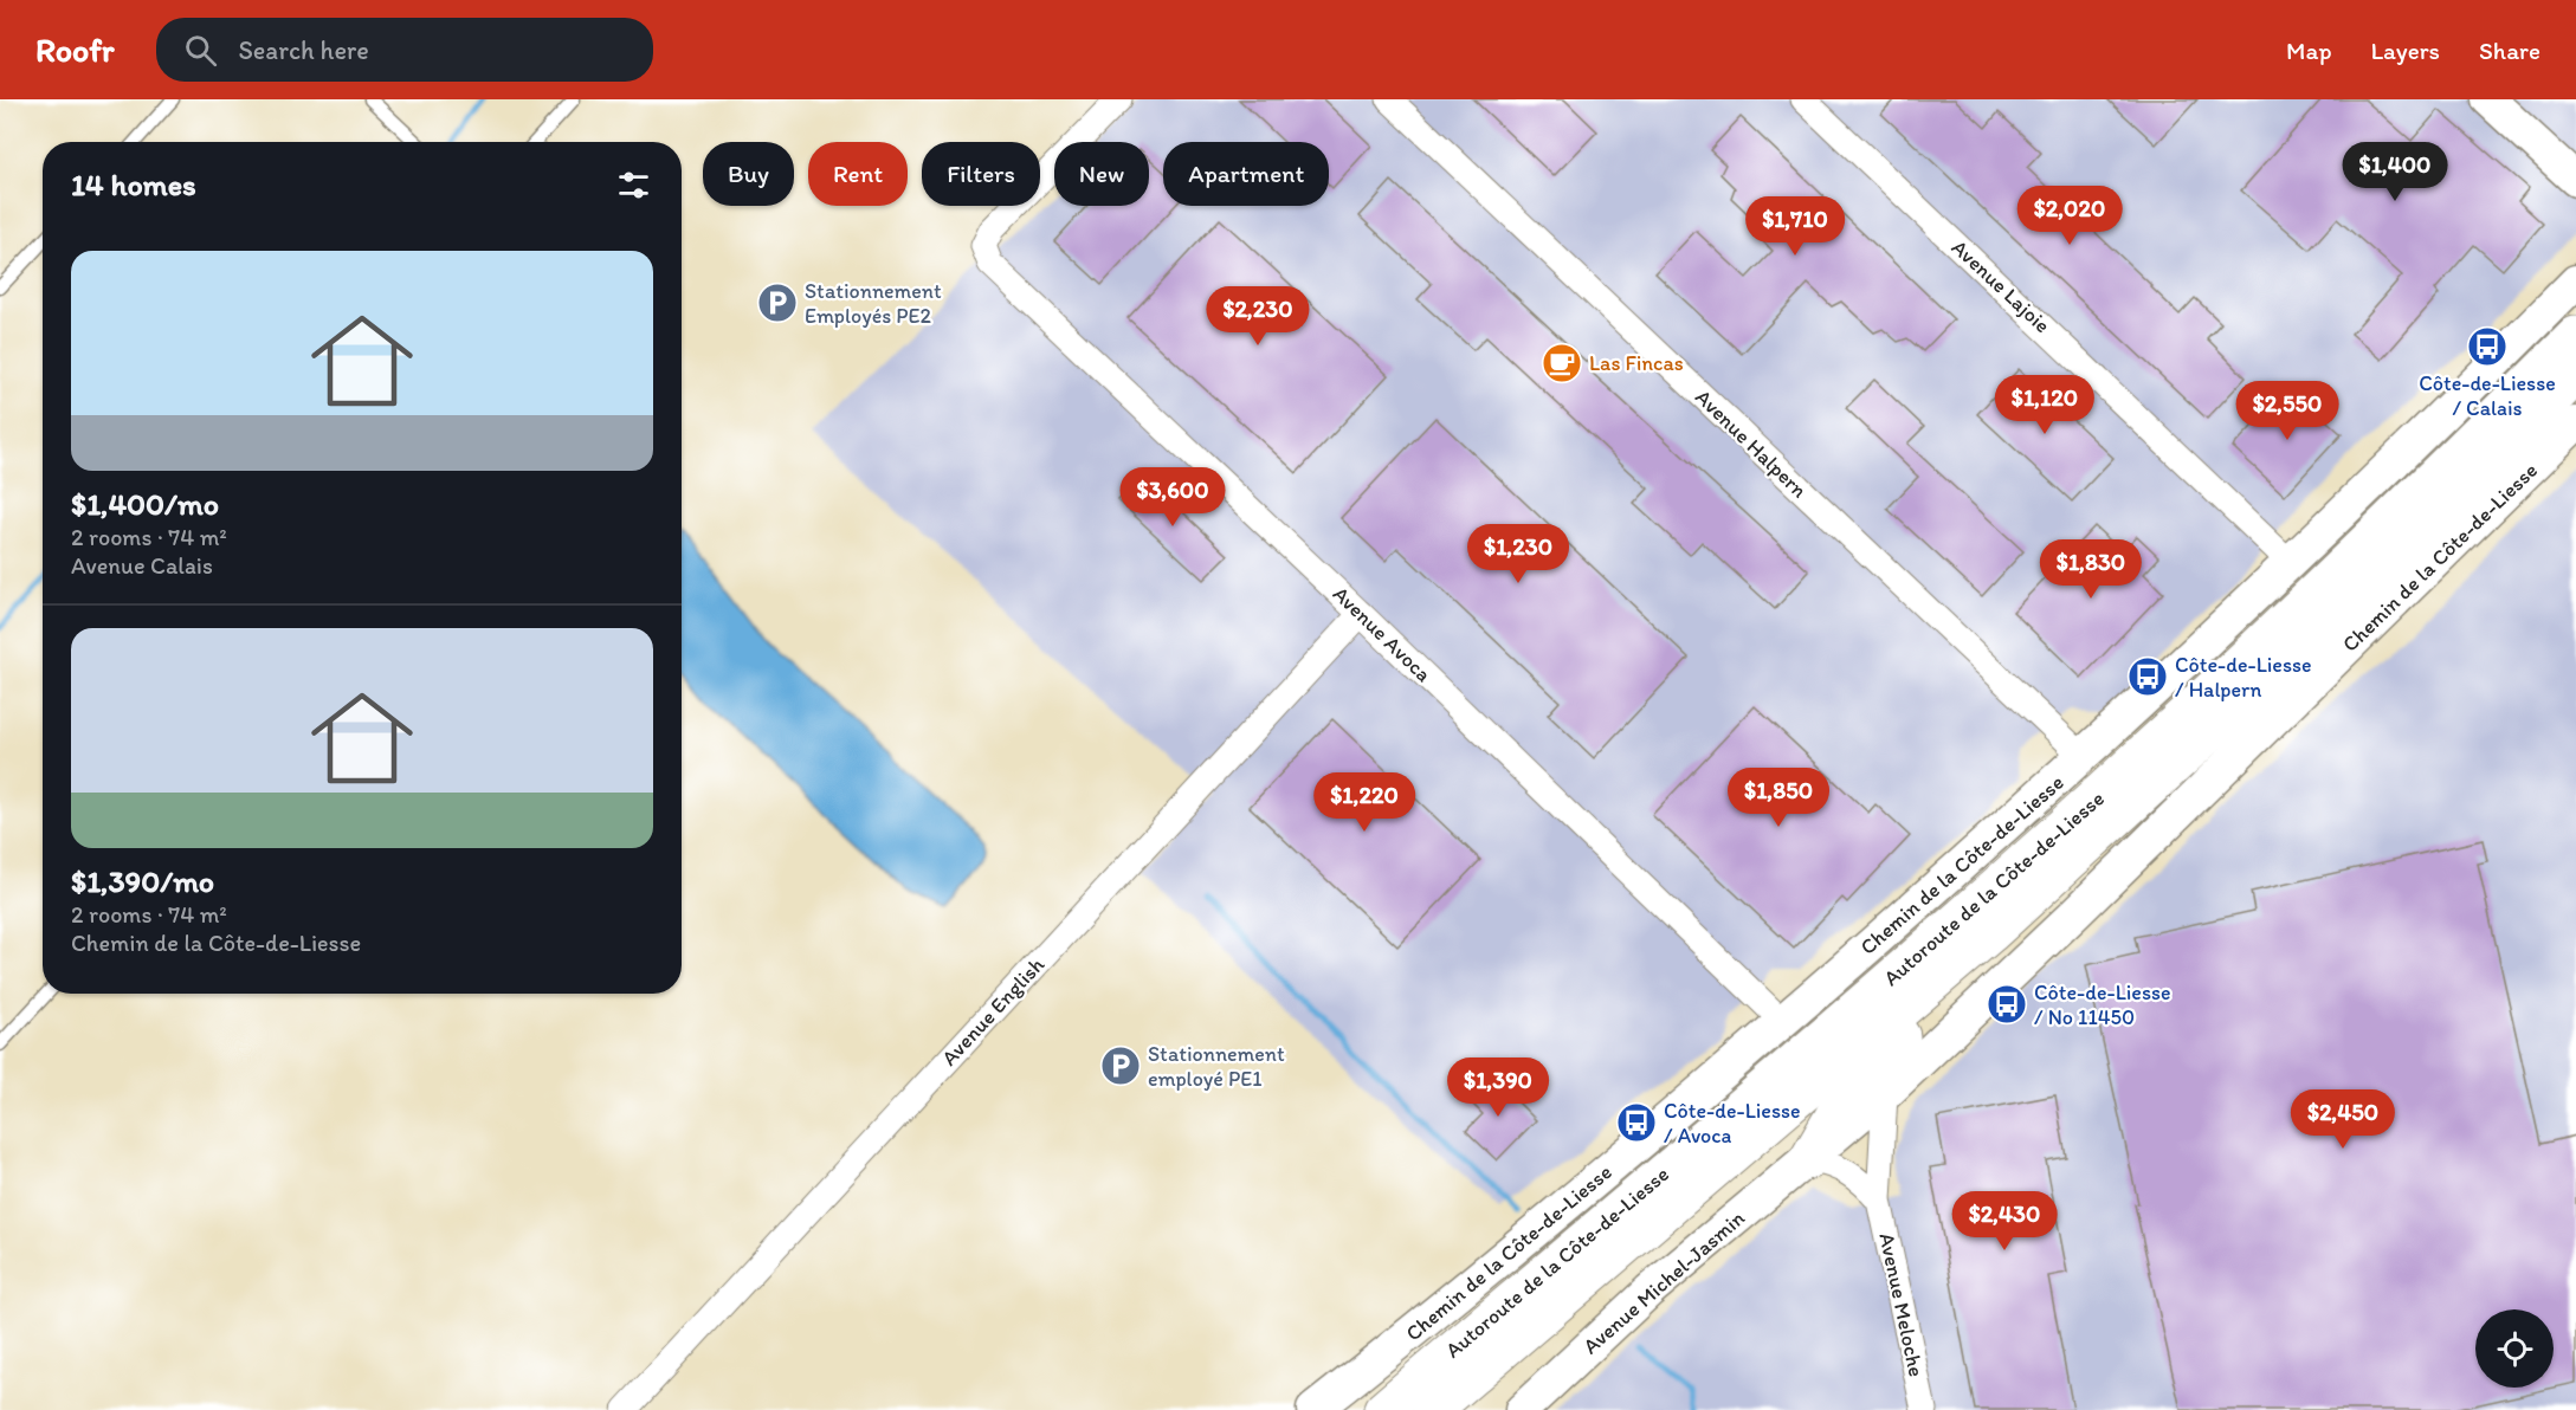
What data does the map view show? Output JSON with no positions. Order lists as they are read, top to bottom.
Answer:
{
  "streets": {
    "highway": ["Autoroute de la Côte-de-Liesse"],
    "main road": ["Chemin de la Côte-de-Liesse", "Avenue Michel-Jasmin"],
    "street": [
      "Avenue Lajoie",
      "Avenue Halpern",
      "Avenue Avoca",
      "Avenue English",
      "Avenue Meloche"
    ]
  },
  "crossings": [
    ["Avenue Lajoie", "Chemin de la Côte-de-Liesse"],
    ["Avenue Halpern", "Chemin de la Côte-de-Liesse"],
    ["Chemin de la Côte-de-Liesse", "Avenue Avoca"],
    ["Chemin de la Côte-de-Liesse", "Avenue Michel-Jasmin"],
    ["Chemin de la Côte-de-Liesse", "Avenue Meloche"],
    ["Avenue Avoca", "Avenue English"]
  ],
  "places": {
    "parking": ["Stationnement Employés PE2", "Stationnement employé PE1"],
    "bus stop": [
      "Côte-de-Liesse / Calais",
      "Côte-de-Liesse / Halpern",
      "Côte-de-Liesse / No 11450",
      "Côte-de-Liesse / Avoca"
    ],
    "cafe": ["Las Fincas"]
  },
  "page": {
    "header": "Roofr",
    "search": "Search here",
    "nav": ["Map", "Layers", "Share"],
    "price": [
      "$1,400",
      "$2,020",
      "$1,710",
      "$2,230",
      "$1,120",
      "$2,550",
      "$3,600",
      "$1,230",
      "$1,830",
      "$1,850",
      "$1,220",
      "$1,390",
      "$2,450",
      "$2,430"
    ],
    "chip": [
      "Buy",
      "Rent",
      "Filters",
      "New",
      "Apartment"
    ],
    "heading": "14 homes",
    "list": [
      {
        "name": "$1,400/mo",
        "note": "2 rooms · 74 m² · Avenue Calais"
      },
      {
        "name": "$1,390/mo",
        "note": "2 rooms · 74 m² · Chemin de la Côte-de-Liesse"
      }
    ]
  }
}
